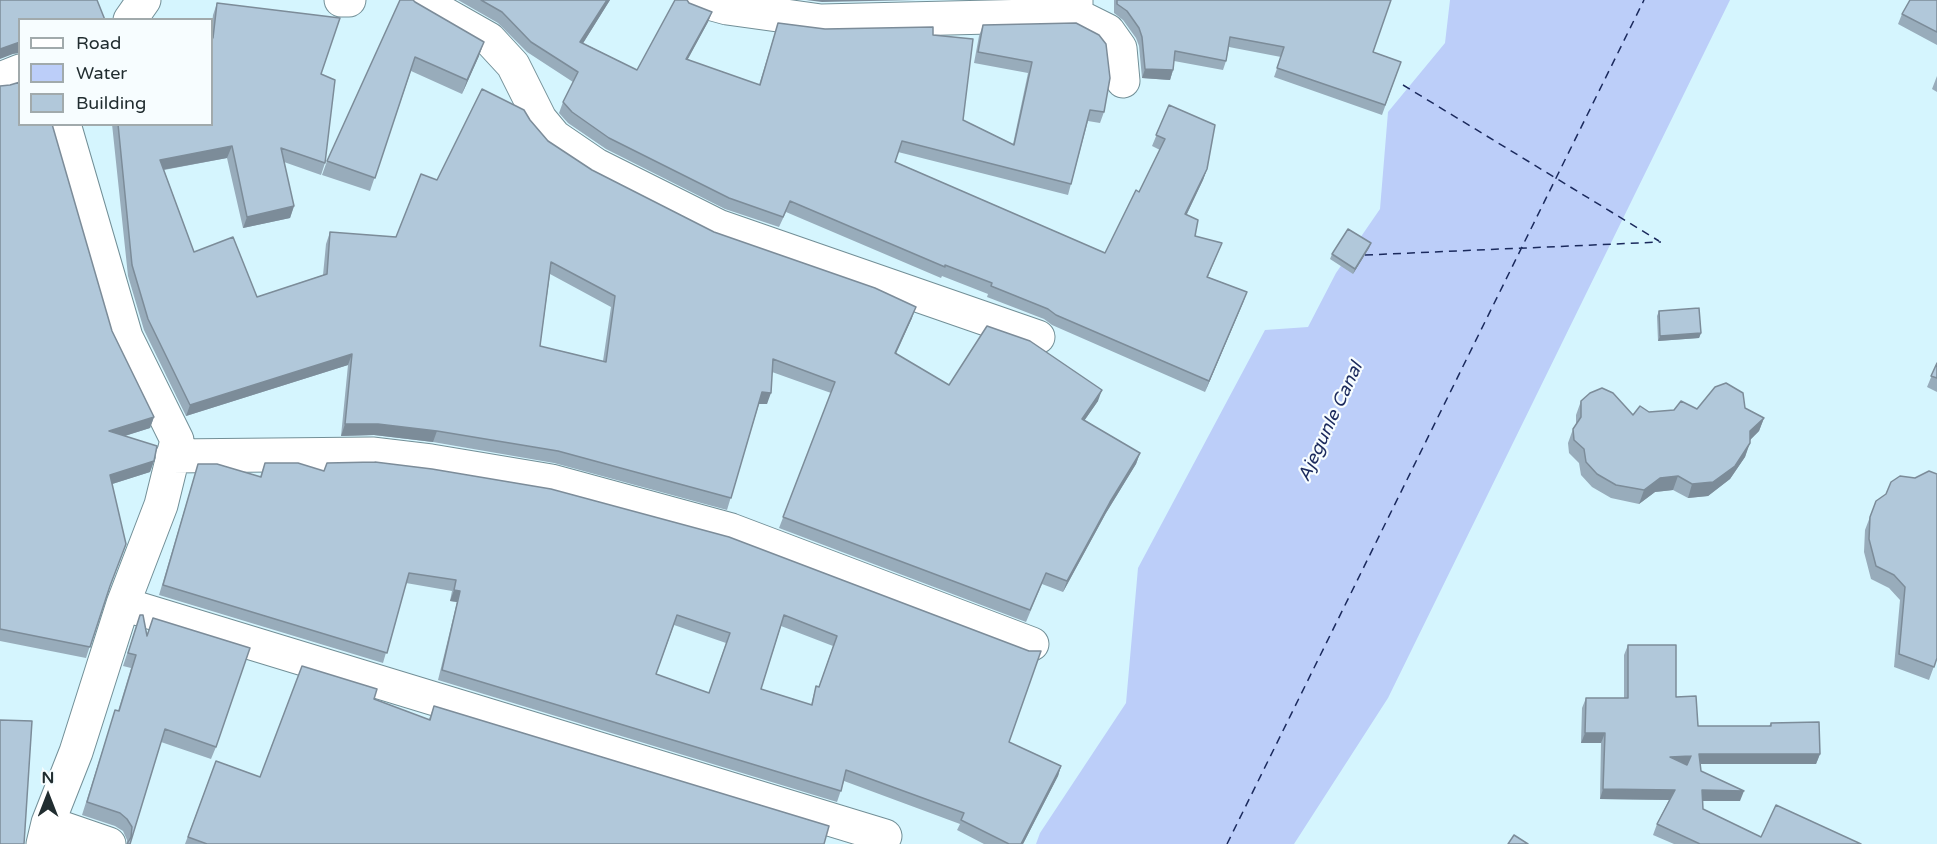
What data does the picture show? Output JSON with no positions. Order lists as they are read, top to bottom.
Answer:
{
  "water": ["Ajegunle Canal"],
  "legend": ["Road", "Water", "Building"],
  "north": "top"
}
